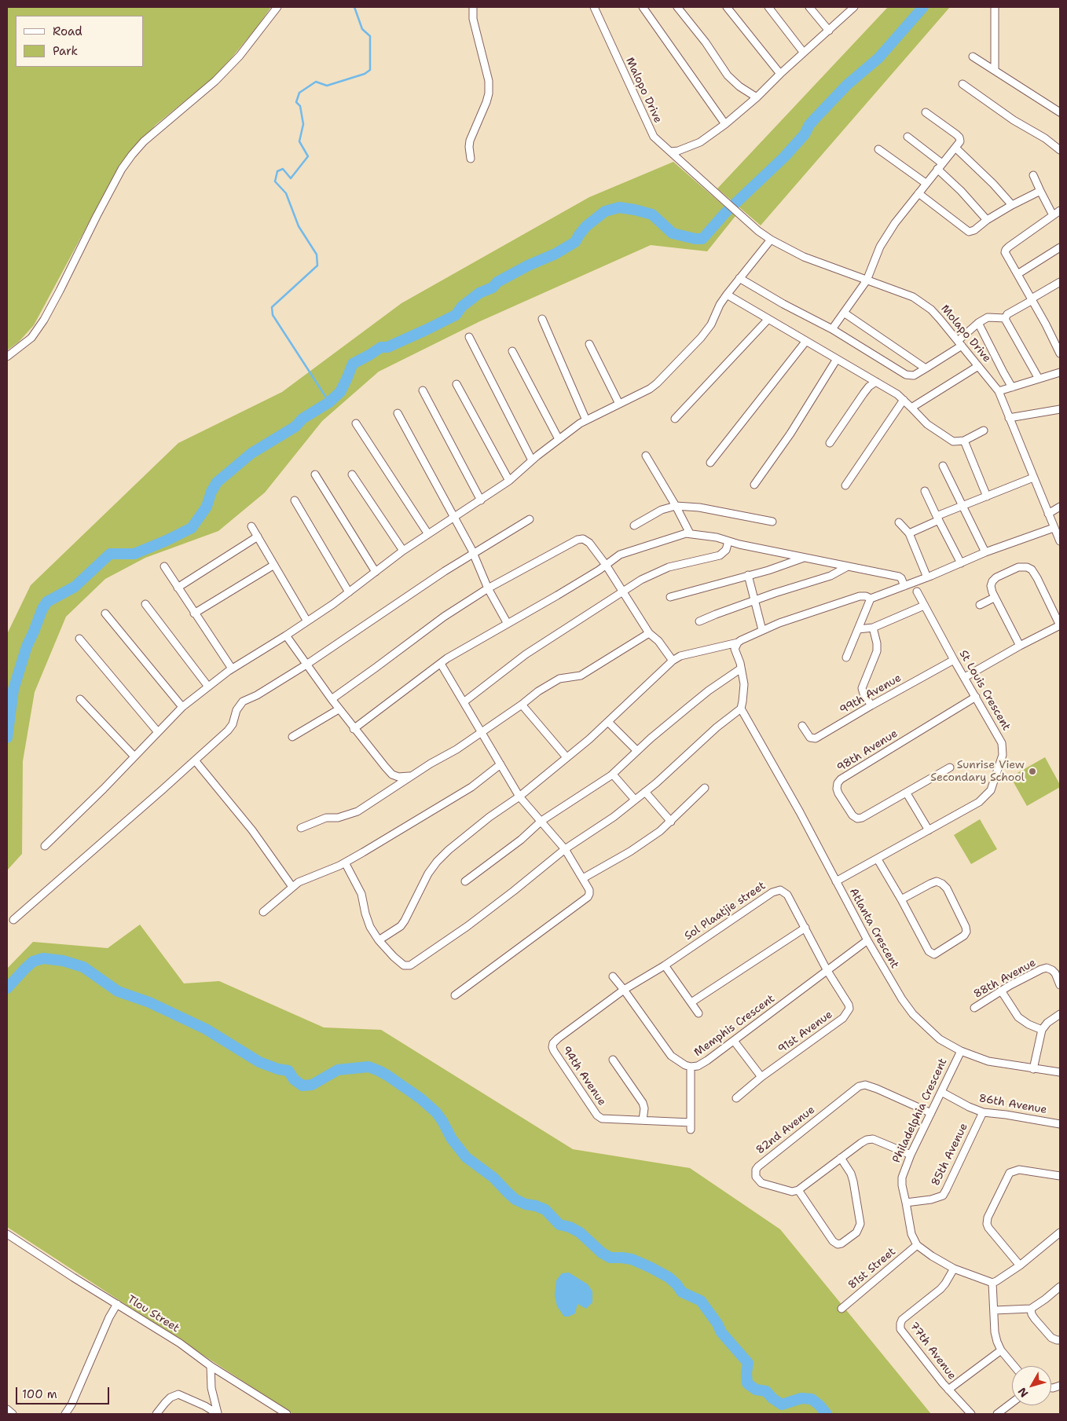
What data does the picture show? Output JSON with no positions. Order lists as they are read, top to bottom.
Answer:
{
  "streets": {
    "street": [
      "Malopo Drive",
      "Molapo Drive",
      "St Louis Crescent",
      "99th Avenue",
      "98th Avenue",
      "Sol Plaatjie street",
      "Atlanta Crescent",
      "88th Avenue",
      "Memphis Crescent",
      "91st Avenue",
      "94th Avenue",
      "86th Avenue",
      "Philadelphia Crescent",
      "82nd Avenue",
      "85th Avenue",
      "81st Street",
      "Tlou Street",
      "77th Avenue"
    ]
  },
  "crossings": [
    ["Malopo Drive", "Molapo Drive"],
    ["St Louis Crescent", "99th Avenue"],
    ["St Louis Crescent", "98th Avenue"],
    ["St Louis Crescent", "Atlanta Crescent"],
    ["Sol Plaatjie street", "Memphis Crescent"],
    ["Sol Plaatjie street", "91st Avenue"],
    ["Sol Plaatjie street", "94th Avenue"],
    ["Atlanta Crescent", "Memphis Crescent"],
    ["Atlanta Crescent", "Philadelphia Crescent"],
    ["Memphis Crescent", "91st Avenue"],
    ["Memphis Crescent", "94th Avenue"],
    ["86th Avenue", "Philadelphia Crescent"],
    ["86th Avenue", "85th Avenue"],
    ["Philadelphia Crescent", "82nd Avenue"],
    ["Philadelphia Crescent", "85th Avenue"],
    ["Philadelphia Crescent", "81st Street"]
  ],
  "places": ["Sunrise View Secondary School"],
  "legend": ["Road", "Park"],
  "scale_bar": "100 m",
  "north": "bottom left"
}
